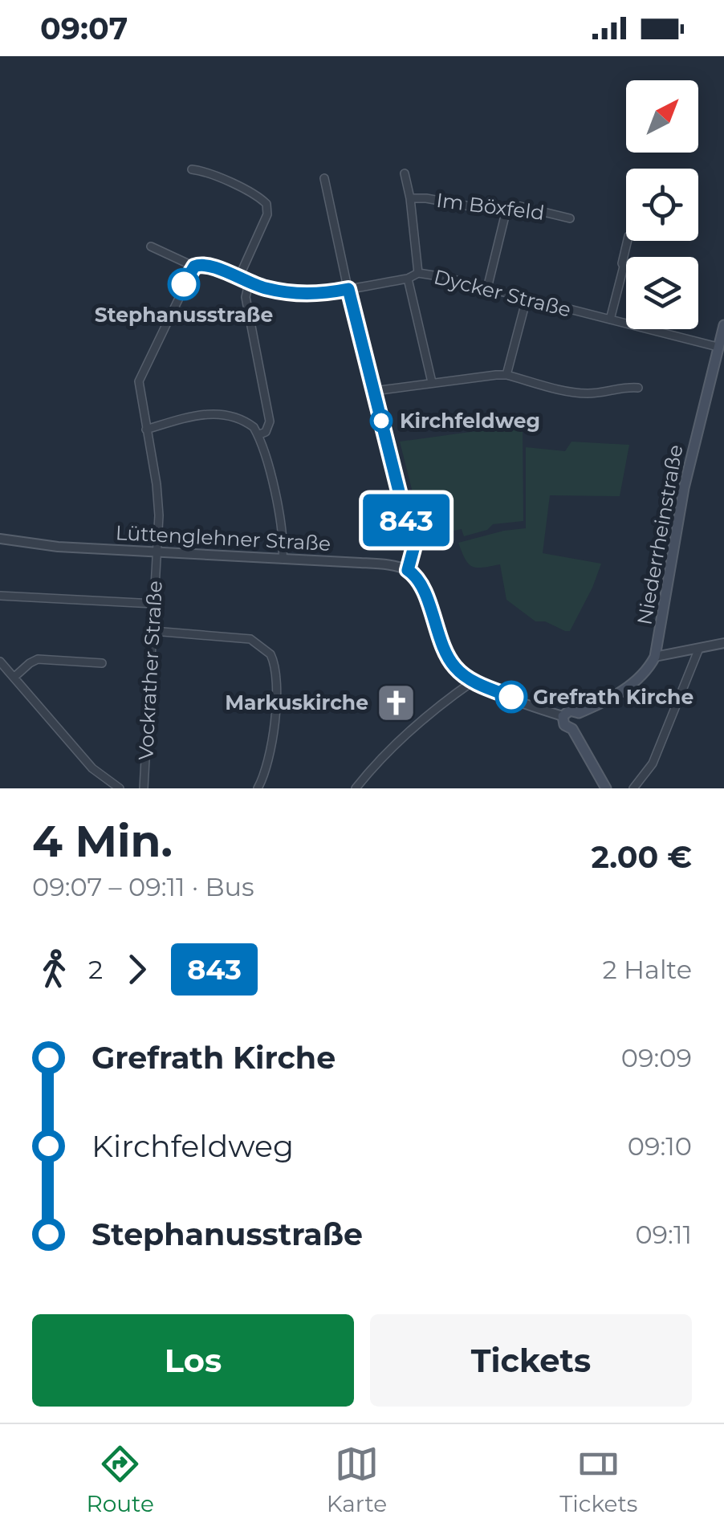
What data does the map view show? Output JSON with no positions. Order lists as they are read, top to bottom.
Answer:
{
  "streets": {
    "main road": ["Niederrheinstraße"],
    "street": [
      "Im Böxfeld",
      "Dycker Straße",
      "Lüttenglehner Straße",
      "Vockrather Straße"
    ]
  },
  "crossings": [
    ["Dycker Straße", "Niederrheinstraße"],
    ["Lüttenglehner Straße", "Vockrather Straße"]
  ],
  "places": {
    "other": ["Stephanusstraße", "Kirchfeldweg", "Grefrath Kirche"],
    "church": ["Markuskirche"]
  },
  "lines": ["bus line 843"],
  "north": "top right",
  "page": {
    "status": "09:07",
    "on_map": "843",
    "heading": ["4 Min.", "09:07 – 09:11 · Bus", "2.00 €"],
    "legs": ["2", "843", "2 Halte"],
    "list": [
      {
        "name": "Grefrath Kirche",
        "value": "09:09"
      },
      {
        "name": "Kirchfeldweg",
        "value": "09:10"
      },
      {
        "name": "Stephanusstraße",
        "value": "09:11"
      }
    ],
    "buttons": ["Los", "Tickets"],
    "tabs": ["Route", "Karte", "Tickets"]
  }
}
